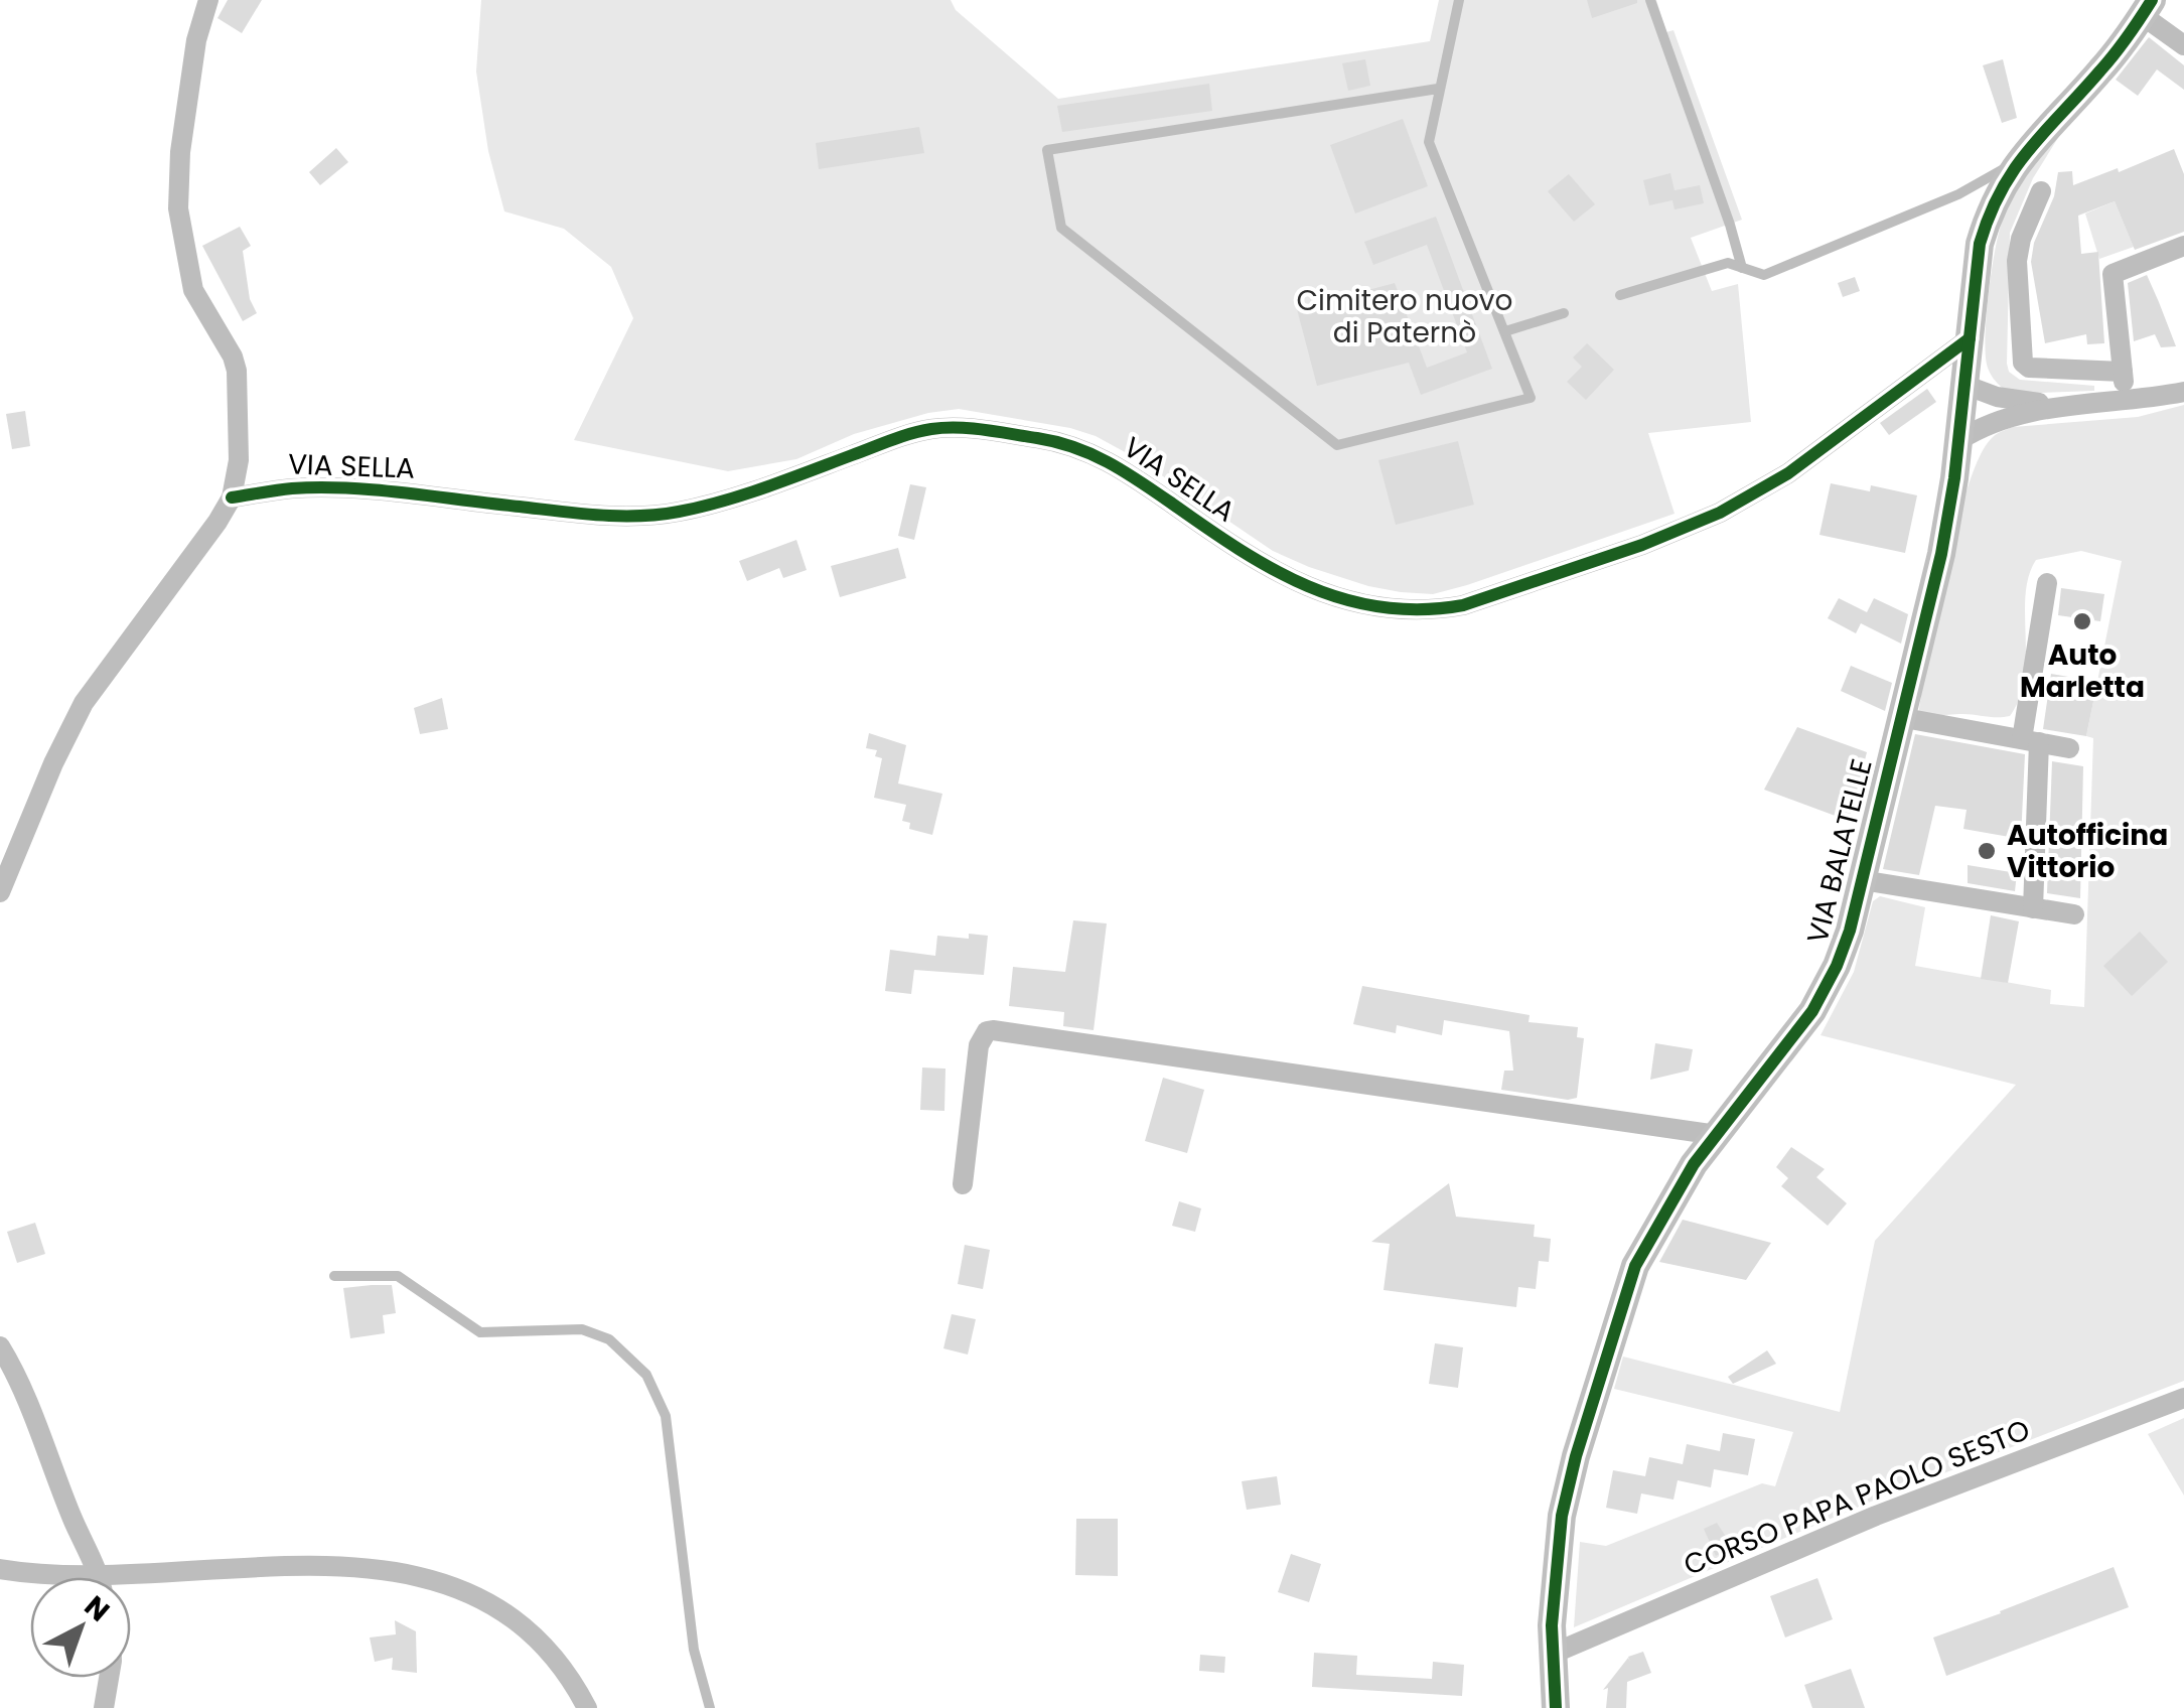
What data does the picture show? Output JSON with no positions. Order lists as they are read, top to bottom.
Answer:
{
  "streets": {
    "street": ["VIA SELLA", "VIA BALATELLE", "CORSO PAPA PAOLO SESTO"]
  },
  "crossings": [
    ["VIA SELLA", "VIA BALATELLE"],
    ["VIA BALATELLE", "CORSO PAPA PAOLO SESTO"]
  ],
  "parks": ["Cimitero nuovo di Paternò"],
  "places": ["Auto Marletta", "Autofficina Vittorio"],
  "north": "top right"
}
